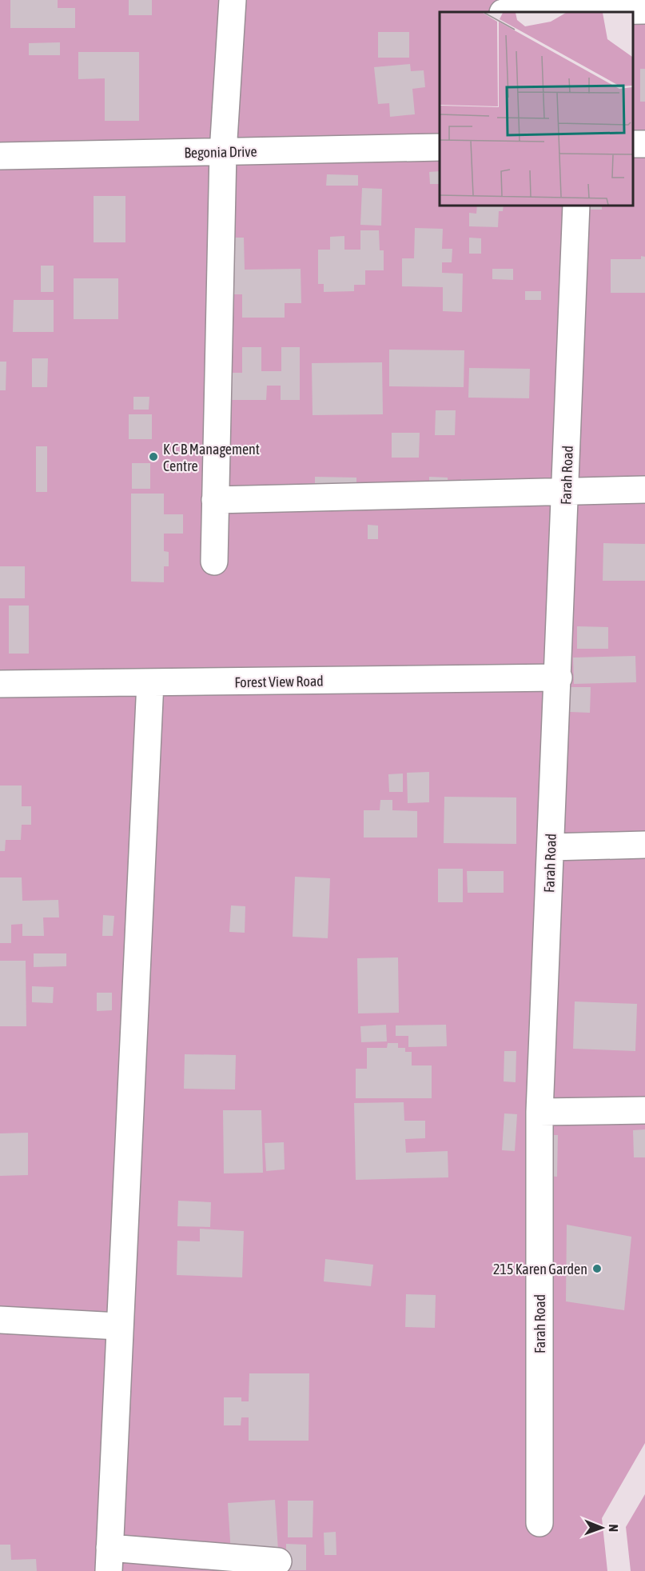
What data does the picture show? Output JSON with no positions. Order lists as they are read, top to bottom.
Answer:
{
  "streets": {
    "street": ["Begonia Drive", "Farah Road", "Forest View Road"]
  },
  "crossings": [
    ["Farah Road", "Forest View Road"]
  ],
  "places": ["K C B Management Centre", "215 Karen Garden"],
  "north": "right"
}
